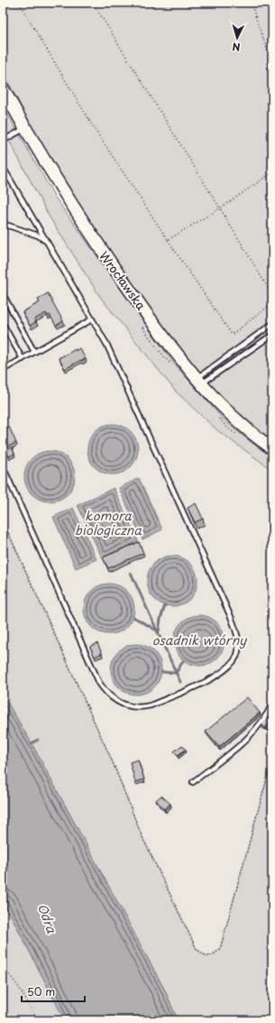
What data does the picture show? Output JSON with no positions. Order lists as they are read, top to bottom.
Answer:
{
  "streets": {
    "main road": ["Wrocławska"]
  },
  "water": ["komora biologiczna", "osadnik wtórny", "Odra"],
  "scale_bar": "50 m",
  "north": "bottom"
}
